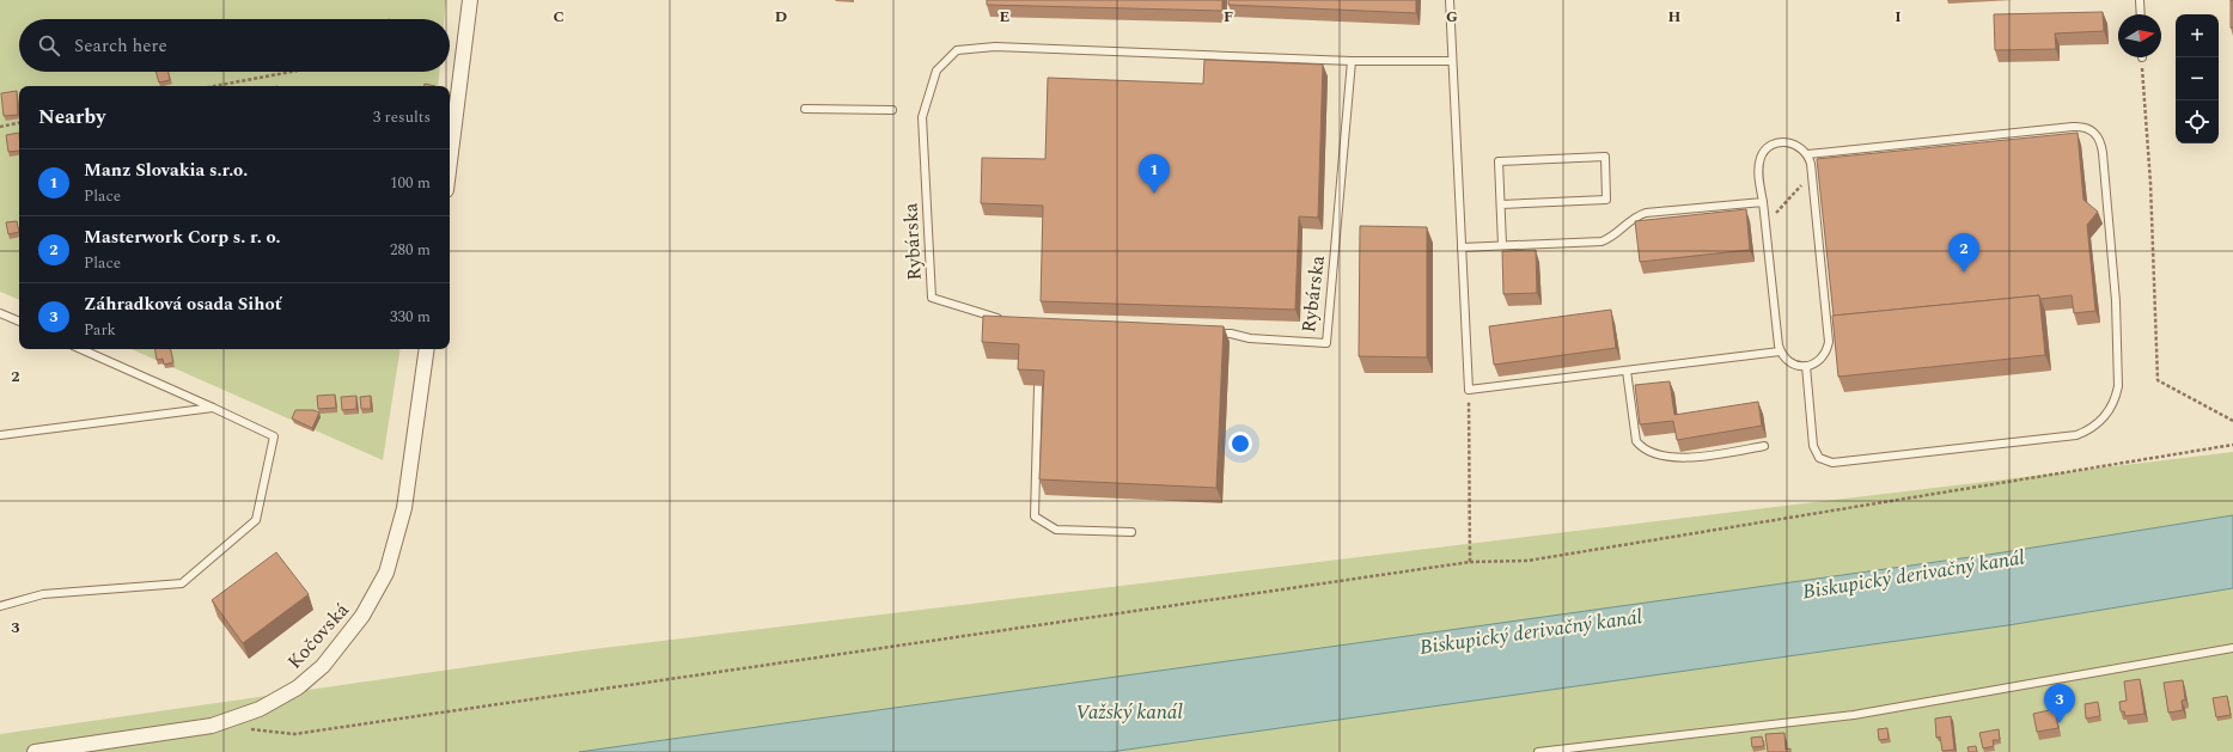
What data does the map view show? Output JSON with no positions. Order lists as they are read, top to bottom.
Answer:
{
  "streets": {
    "street": ["Kočovská"],
    "lane": ["Rybárska"]
  },
  "water": ["Biskupický derivačný kanál", "Važský kanál"],
  "north": "right",
  "page": {
    "map_buttons": ["+", "−"],
    "search": "Search here",
    "heading": ["Nearby", "3 results"],
    "list": [
      {
        "mark": "1",
        "name": "Manz Slovakia s.r.o.",
        "note": "Place",
        "value": "100 m"
      },
      {
        "mark": "2",
        "name": "Masterwork Corp s. r. o.",
        "note": "Place",
        "value": "280 m"
      },
      {
        "mark": "3",
        "name": "Záhradková osada Sihoť",
        "note": "Park",
        "value": "330 m"
      }
    ],
    "pins": ["1", "2", "3"]
  },
  "grid": {
    "columns": [
      "C",
      "D",
      "E",
      "F",
      "G",
      "H",
      "I"
    ],
    "rows": ["2", "3"]
  }
}
